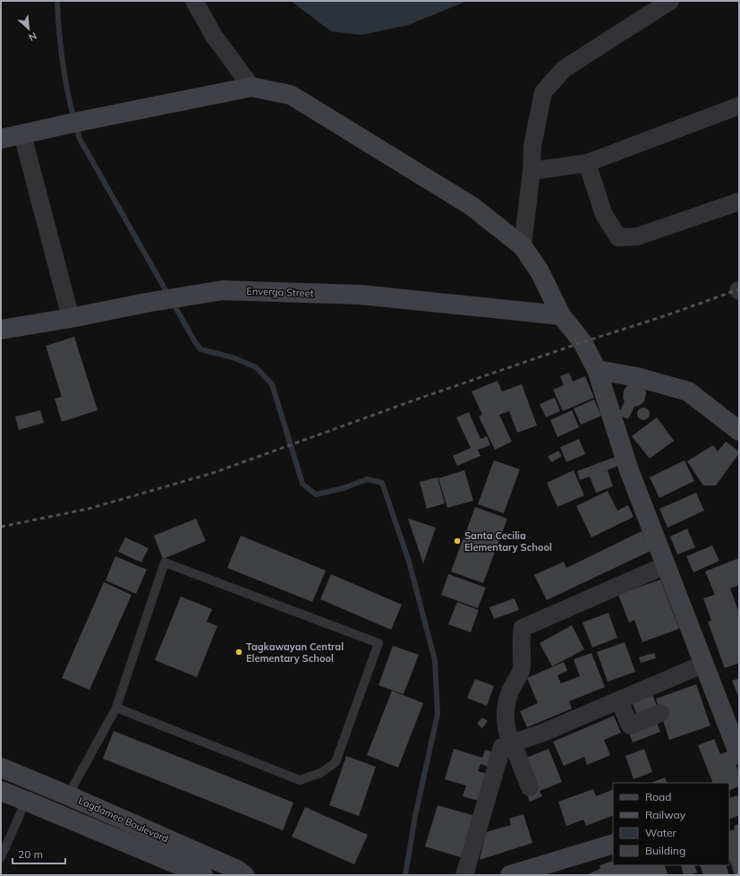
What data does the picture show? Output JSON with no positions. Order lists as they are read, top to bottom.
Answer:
{
  "streets": {
    "main road": ["Enverga Street", "Lagdameo Boulevard"]
  },
  "places": ["Santa Cecilia Elementary School", "Tagkawayan Central Elementary School"],
  "legend": [
    "Road",
    "Railway",
    "Water",
    "Building"
  ],
  "scale_bar": "20 m",
  "north": "bottom right"
}
